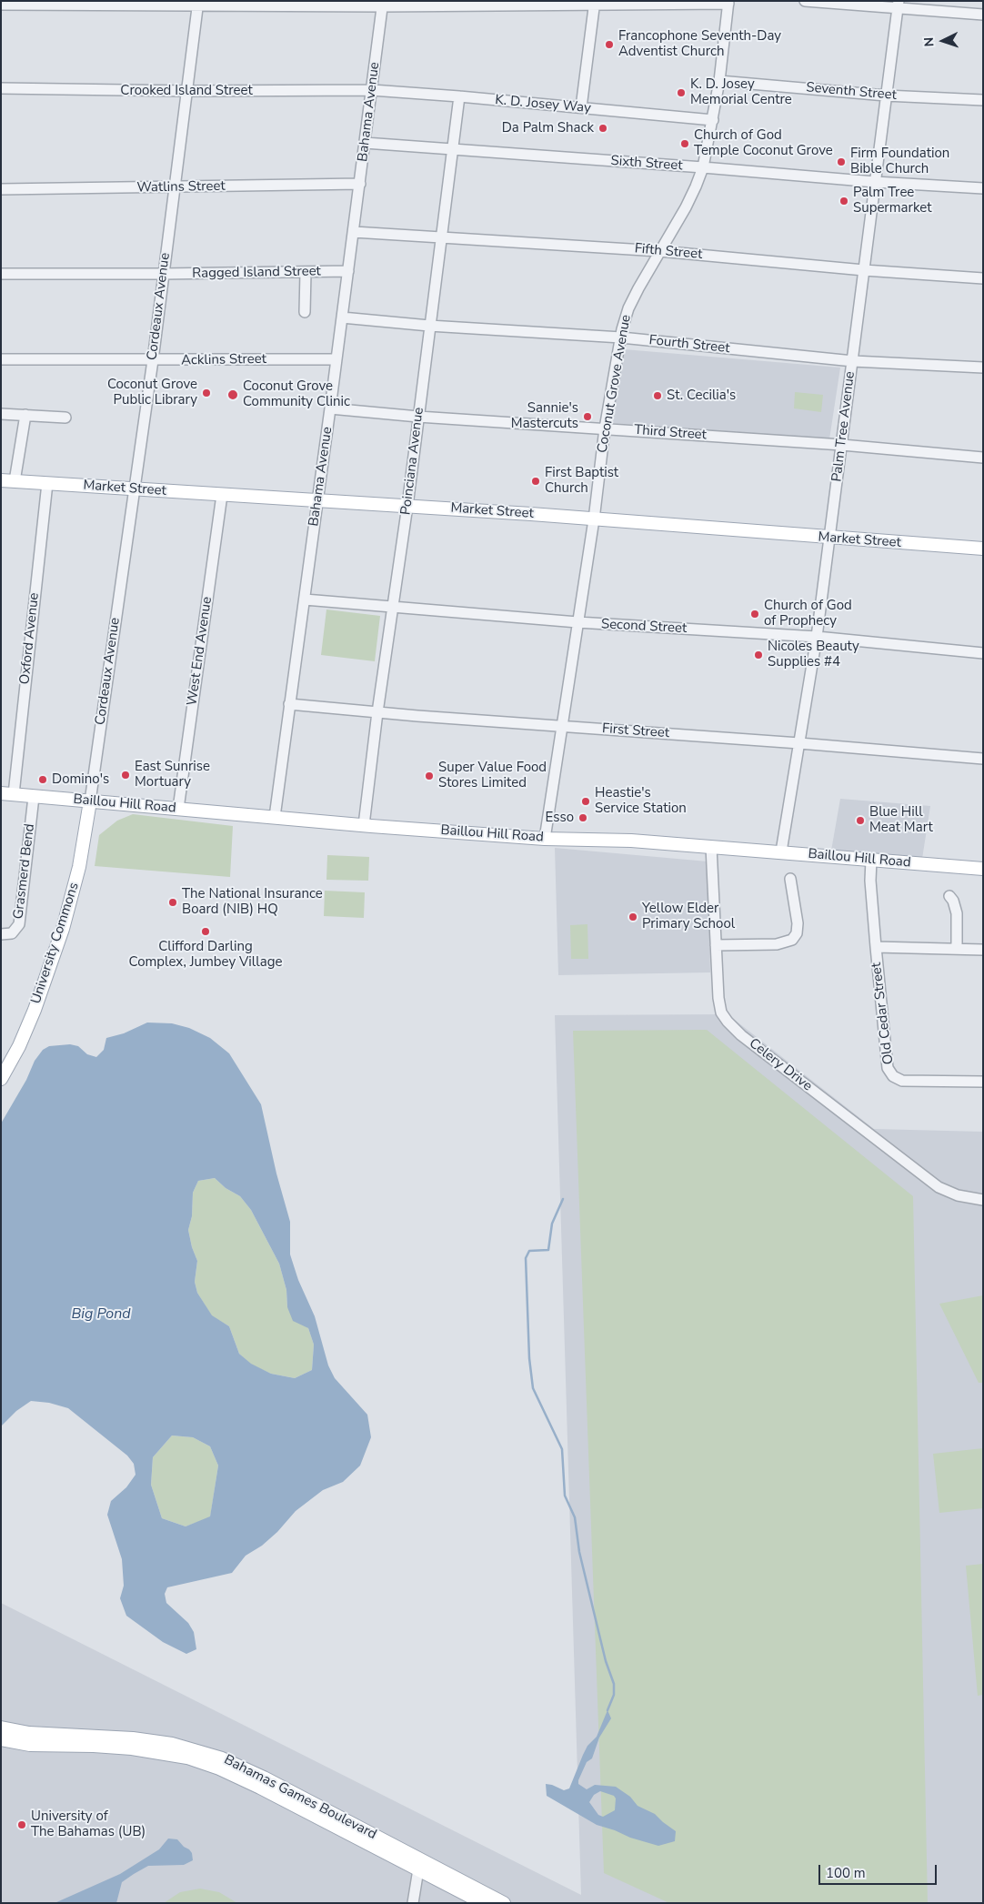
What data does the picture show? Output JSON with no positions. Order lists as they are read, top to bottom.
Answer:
{
  "streets": {
    "main road": [
      "Market Street",
      "Baillou Hill Road",
      "University Commons",
      "Bahamas Games Boulevard"
    ],
    "street": [
      "Crooked Island Street",
      "Seventh Street",
      "K. D. Josey Way",
      "Bahama Avenue",
      "Sixth Street",
      "Watlins Street",
      "Fifth Street",
      "Ragged Island Street",
      "Cordeaux Avenue",
      "Fourth Street",
      "Acklins Street",
      "Coconut Grove Avenue",
      "Palm Tree Avenue",
      "Third Street",
      "Poinciana Avenue",
      "Second Street",
      "Oxford Avenue",
      "West End Avenue",
      "First Street",
      "Grasmerd Bend",
      "Old Cedar Street",
      "Celery Drive"
    ]
  },
  "crossings": [
    ["Crooked Island Street", "K. D. Josey Way"],
    ["Crooked Island Street", "Bahama Avenue"],
    ["Crooked Island Street", "Cordeaux Avenue"],
    ["Seventh Street", "Coconut Grove Avenue"],
    ["Seventh Street", "Palm Tree Avenue"],
    ["K. D. Josey Way", "Bahama Avenue"],
    ["K. D. Josey Way", "Coconut Grove Avenue"],
    ["K. D. Josey Way", "Poinciana Avenue"],
    ["Bahama Avenue", "Sixth Street"],
    ["Bahama Avenue", "Watlins Street"],
    ["Bahama Avenue", "Fifth Street"],
    ["Bahama Avenue", "Ragged Island Street"],
    ["Bahama Avenue", "Fourth Street"],
    ["Bahama Avenue", "Acklins Street"],
    ["Bahama Avenue", "Third Street"],
    ["Bahama Avenue", "Market Street"],
    ["Bahama Avenue", "Second Street"],
    ["Bahama Avenue", "First Street"],
    ["Bahama Avenue", "Baillou Hill Road"],
    ["Sixth Street", "Coconut Grove Avenue"],
    ["Sixth Street", "Palm Tree Avenue"],
    ["Sixth Street", "Poinciana Avenue"],
    ["Watlins Street", "Cordeaux Avenue"],
    ["Fifth Street", "Coconut Grove Avenue"],
    ["Fifth Street", "Palm Tree Avenue"],
    ["Fifth Street", "Poinciana Avenue"],
    ["Ragged Island Street", "Cordeaux Avenue"],
    ["Cordeaux Avenue", "Acklins Street"],
    ["Cordeaux Avenue", "Market Street"],
    ["Cordeaux Avenue", "Baillou Hill Road"],
    ["Cordeaux Avenue", "University Commons"],
    ["Fourth Street", "Coconut Grove Avenue"],
    ["Fourth Street", "Palm Tree Avenue"],
    ["Fourth Street", "Poinciana Avenue"],
    ["Coconut Grove Avenue", "Third Street"],
    ["Coconut Grove Avenue", "Market Street"],
    ["Coconut Grove Avenue", "Second Street"],
    ["Coconut Grove Avenue", "First Street"],
    ["Coconut Grove Avenue", "Baillou Hill Road"],
    ["Palm Tree Avenue", "Third Street"],
    ["Palm Tree Avenue", "Market Street"],
    ["Palm Tree Avenue", "Second Street"],
    ["Palm Tree Avenue", "First Street"],
    ["Palm Tree Avenue", "Baillou Hill Road"],
    ["Third Street", "Poinciana Avenue"],
    ["Poinciana Avenue", "Market Street"],
    ["Poinciana Avenue", "Second Street"],
    ["Poinciana Avenue", "First Street"],
    ["Poinciana Avenue", "Baillou Hill Road"],
    ["Market Street", "Oxford Avenue"],
    ["Market Street", "West End Avenue"],
    ["Oxford Avenue", "Baillou Hill Road"],
    ["West End Avenue", "Baillou Hill Road"],
    ["Baillou Hill Road", "Grasmerd Bend"],
    ["Baillou Hill Road", "University Commons"],
    ["Baillou Hill Road", "Old Cedar Street"],
    ["Baillou Hill Road", "Celery Drive"]
  ],
  "water": ["Big Pond"],
  "places": [
    "Francophone Seventh-Day Adventist Church",
    "K. D. Josey Memorial Centre",
    "Da Palm Shack",
    "Church of God Temple Coconut Grove",
    "Firm Foundation Bible Church",
    "Palm Tree Supermarket",
    "Coconut Grove Public Library",
    "Coconut Grove Community Clinic",
    "St. Cecilia's",
    "Sannie's Mastercuts",
    "First Baptist Church",
    "Church of God of Prophecy",
    "Nicoles Beauty Supplies #4",
    "East Sunrise Mortuary",
    "Super Value Food Stores Limited",
    "Domino's",
    "Heastie's Service Station",
    "Esso",
    "Blue Hill Meat Mart",
    "The National Insurance Board (NIB) HQ",
    "Yellow Elder Primary School",
    "Clifford Darling Complex, Jumbey Village",
    "University of The Bahamas (UB)"
  ],
  "scale_bar": "100 m",
  "north": "left"
}
